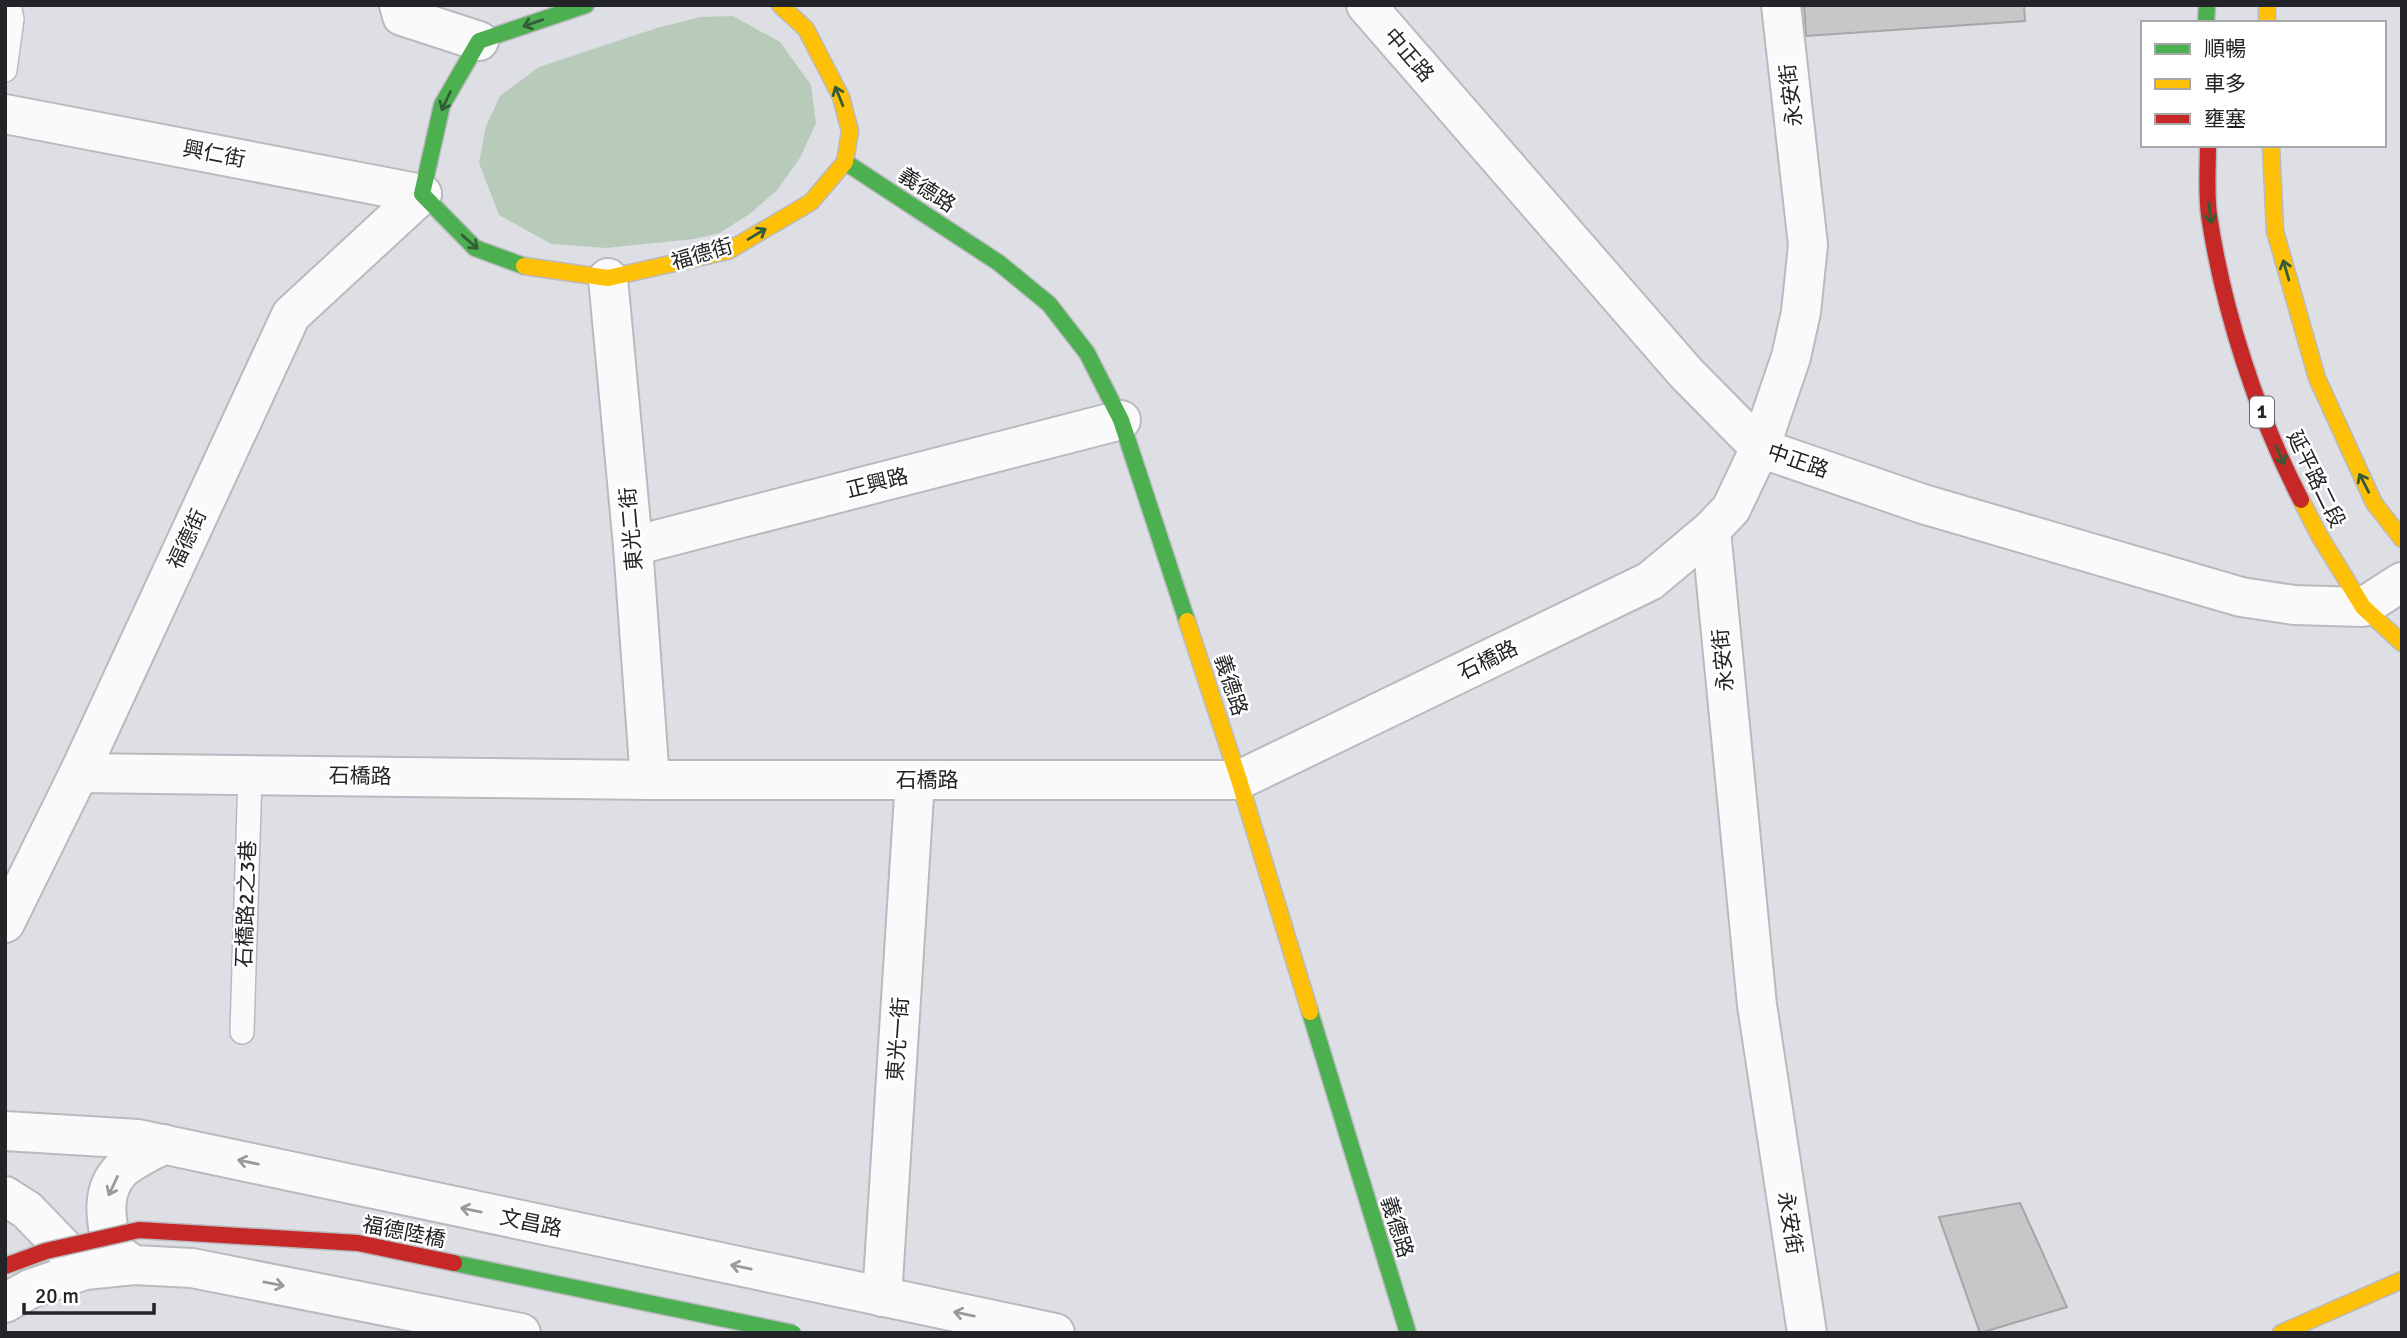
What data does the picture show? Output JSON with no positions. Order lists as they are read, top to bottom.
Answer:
{
  "streets": {
    "main road": [
      "義德路",
      "福德街",
      "1",
      "延平路二段",
      "福德陸橋"
    ],
    "street": [
      "中正路",
      "永安街",
      "興仁街",
      "正興路",
      "東光二街",
      "石橋路",
      "東光一街",
      "文昌路"
    ],
    "lane": ["石橋路2之3巷"]
  },
  "crossings": [
    ["中正路", "永安街"],
    ["中正路", "延平路二段"],
    ["永安街", "石橋路"],
    ["興仁街", "福德街"],
    ["義德路", "福德街"],
    ["義德路", "正興路"],
    ["義德路", "石橋路"],
    ["福德街", "東光二街"],
    ["福德街", "石橋路"],
    ["正興路", "東光二街"],
    ["東光二街", "石橋路"],
    ["石橋路", "石橋路2之3巷"],
    ["石橋路", "東光一街"],
    ["東光一街", "文昌路"]
  ],
  "legend": ["順暢", "車多", "壅塞"],
  "scale_bar": "20 m"
}
